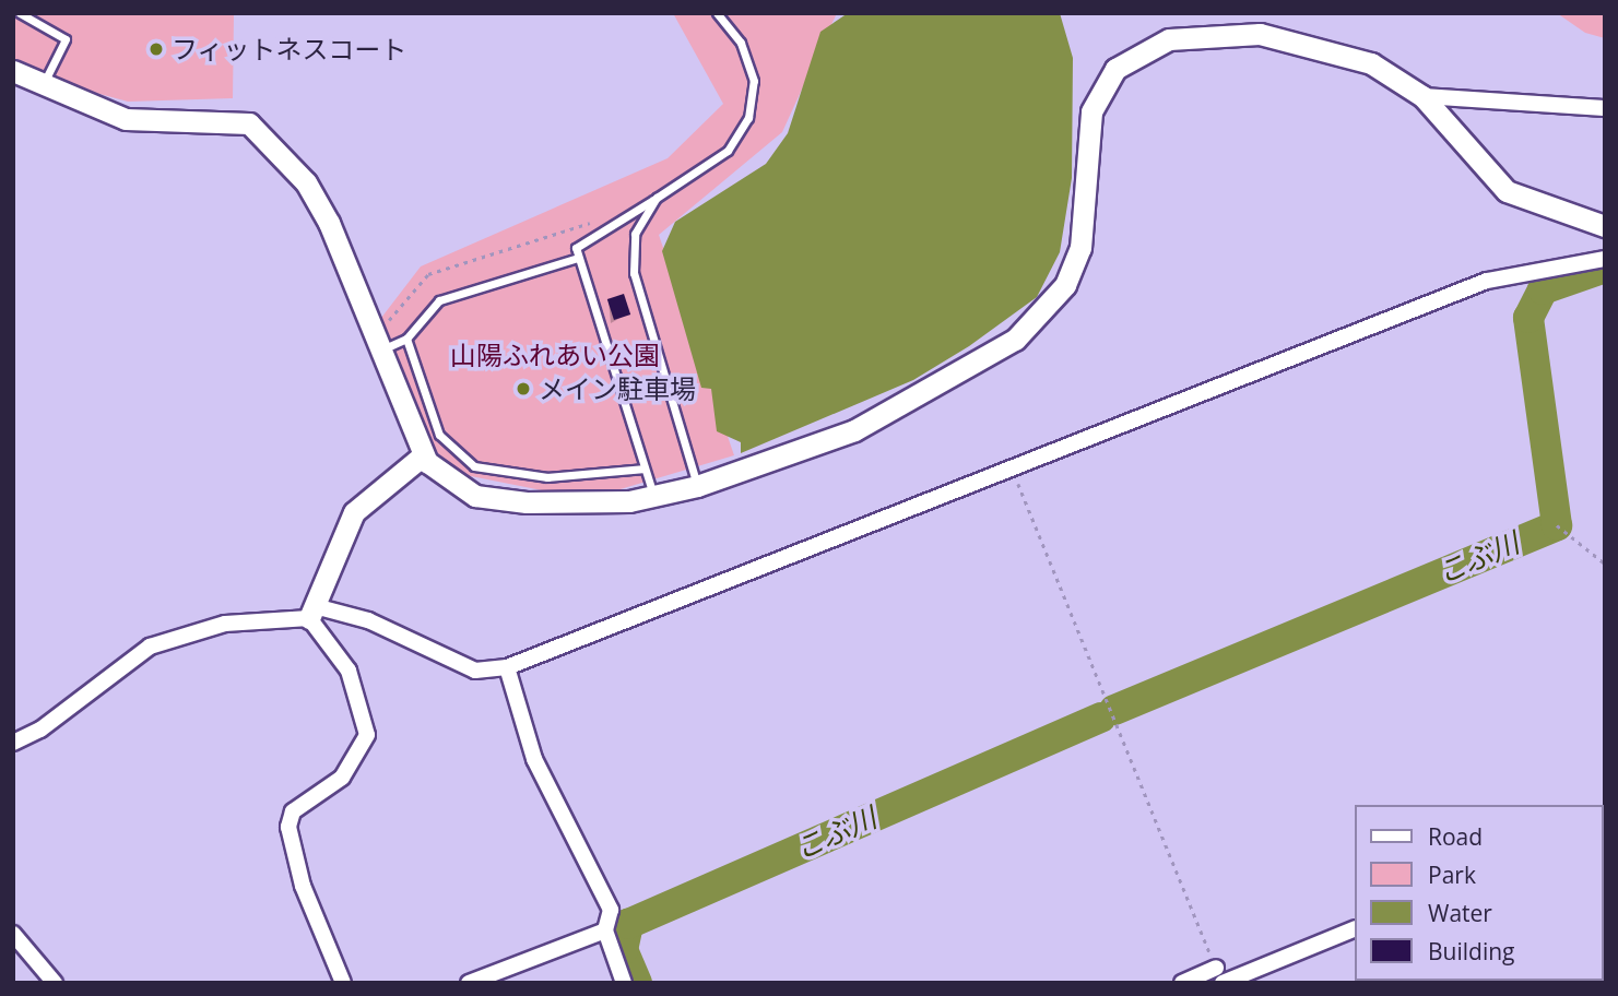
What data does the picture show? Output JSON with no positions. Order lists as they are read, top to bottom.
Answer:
{
  "water": ["こぶ川"],
  "parks": ["山陽ふれあい公園"],
  "places": ["フィットネスコート", "メイン駐車場"],
  "legend": [
    "Road",
    "Park",
    "Water",
    "Building"
  ]
}
